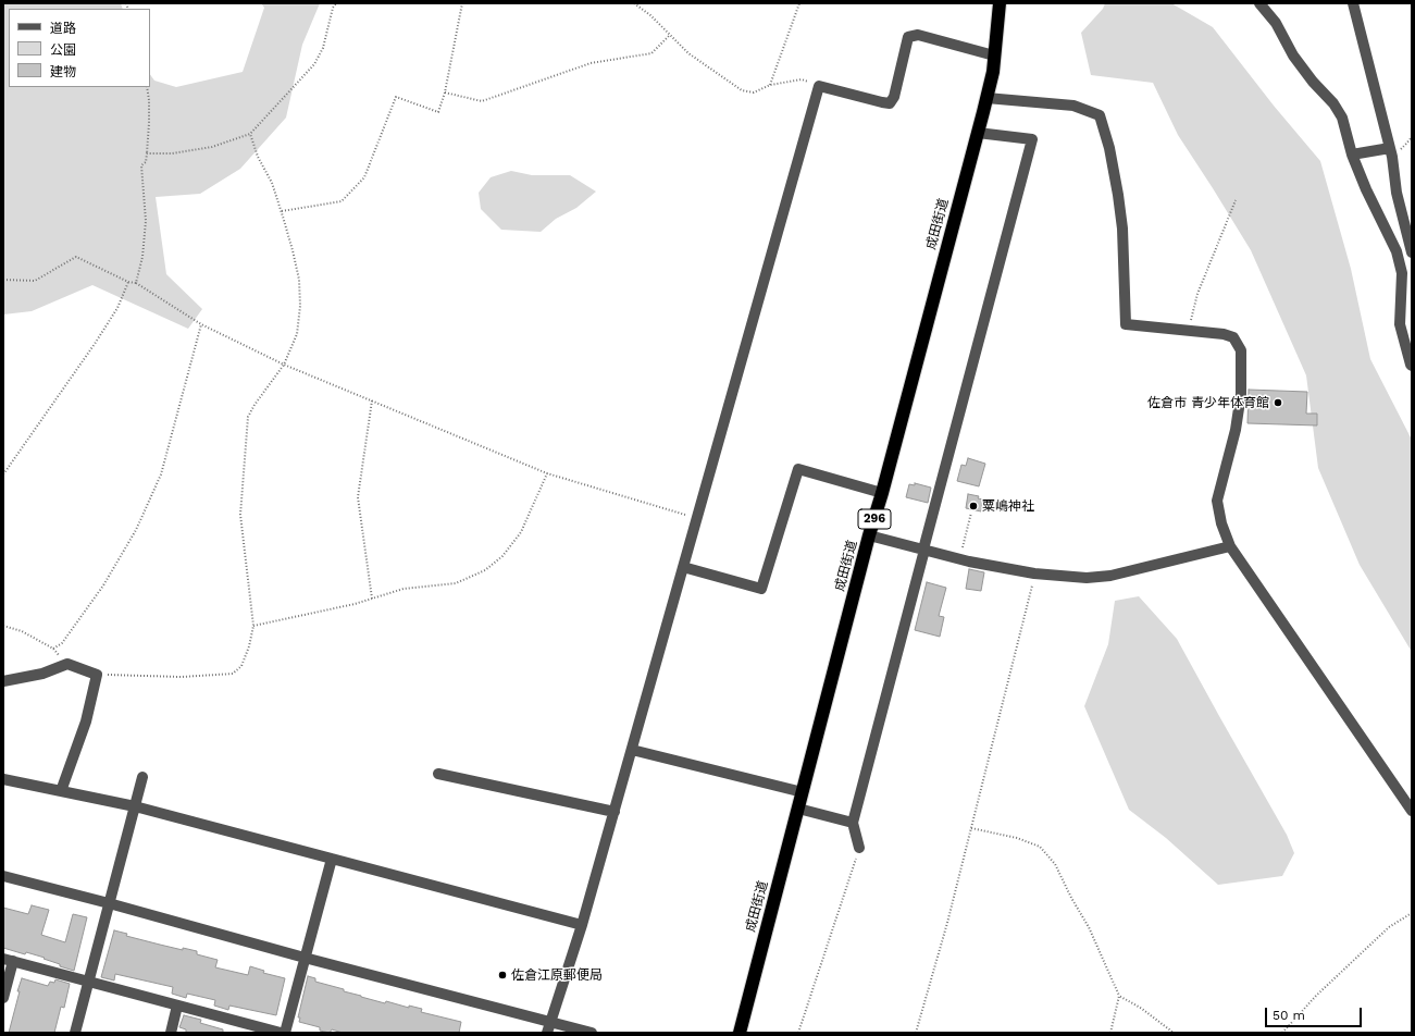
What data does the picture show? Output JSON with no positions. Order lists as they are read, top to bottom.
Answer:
{
  "streets": {
    "highway": ["成田街道", "296"]
  },
  "places": ["佐倉市 青少年体育館", "粟嶋神社", "佐倉江原郵便局"],
  "legend": ["道路", "公園", "建物"],
  "scale_bar": "50 m"
}
